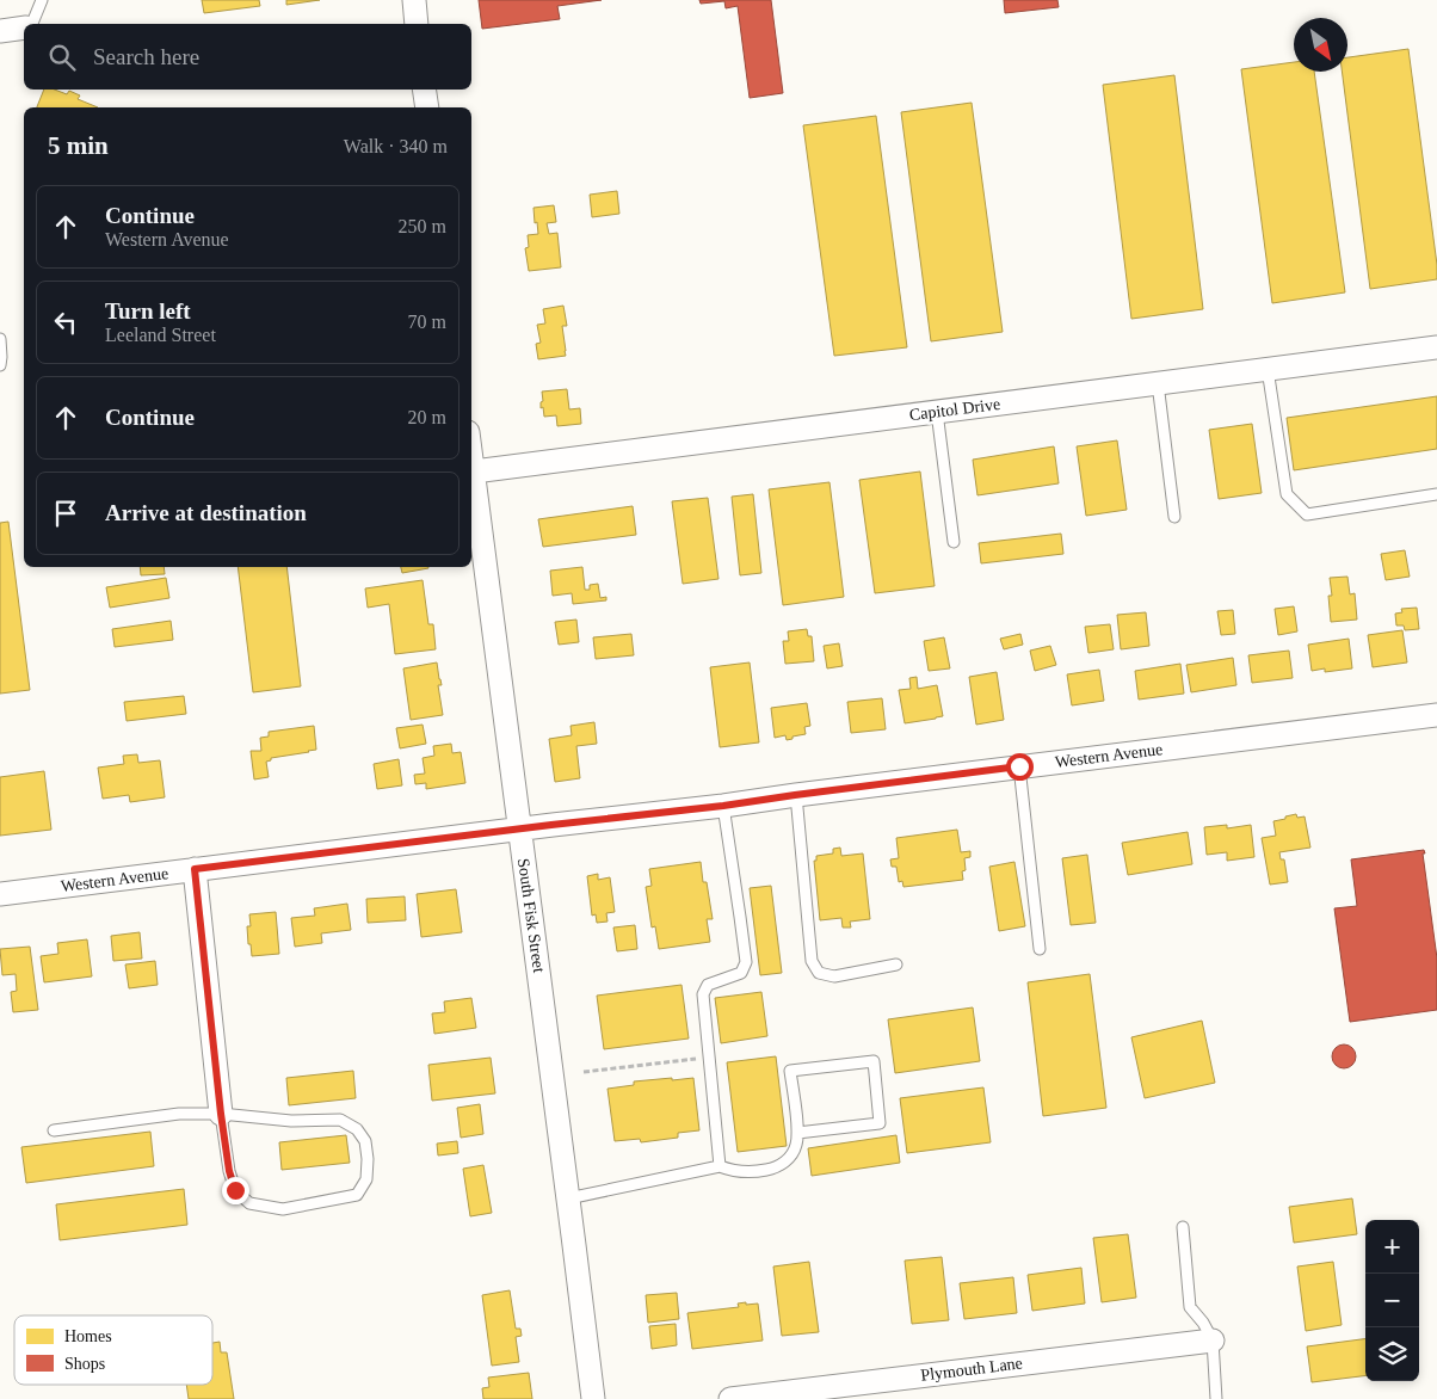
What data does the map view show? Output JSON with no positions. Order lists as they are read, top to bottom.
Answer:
{
  "streets": {
    "street": [
      "Capitol Drive",
      "Western Avenue",
      "South Fisk Street",
      "Plymouth Lane"
    ]
  },
  "crossings": [
    ["Capitol Drive", "South Fisk Street"],
    ["Western Avenue", "South Fisk Street"]
  ],
  "legend": ["Homes", "Shops"],
  "north": "bottom right",
  "page": {
    "search": "Search here",
    "heading": ["5 min", "Walk · 340 m"],
    "list": [
      ["Continue", "Western Avenue", "250 m"],
      ["Turn left", "Leeland Street", "70 m"],
      ["Continue", "20 m"],
      "Arrive at destination"
    ],
    "map_buttons": ["+", "−"]
  }
}
